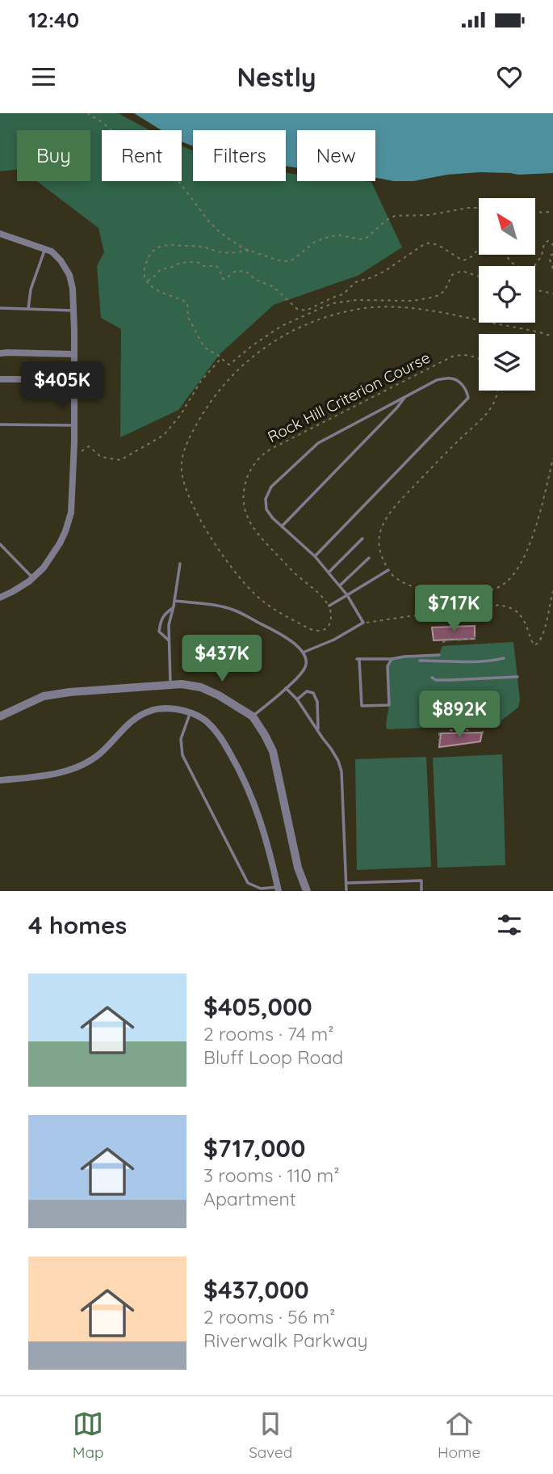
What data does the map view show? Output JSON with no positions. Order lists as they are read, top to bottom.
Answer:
{
  "streets": {
    "path": ["Rock Hill Criterion Course"]
  },
  "north": "top left",
  "page": {
    "status": "12:40",
    "header": "Nestly",
    "chip": [
      "Buy",
      "Rent",
      "Filters",
      "New"
    ],
    "price": [
      "$405K",
      "$717K",
      "$437K",
      "$892K"
    ],
    "heading": "4 homes",
    "list": [
      {
        "name": "$405,000",
        "note": "2 rooms · 74 m² · Bluff Loop Road"
      },
      {
        "name": "$717,000",
        "note": "3 rooms · 110 m² · Apartment"
      },
      {
        "name": "$437,000",
        "note": "2 rooms · 56 m² · Riverwalk Parkway"
      }
    ],
    "tabs": ["Map", "Saved", "Home"]
  }
}
